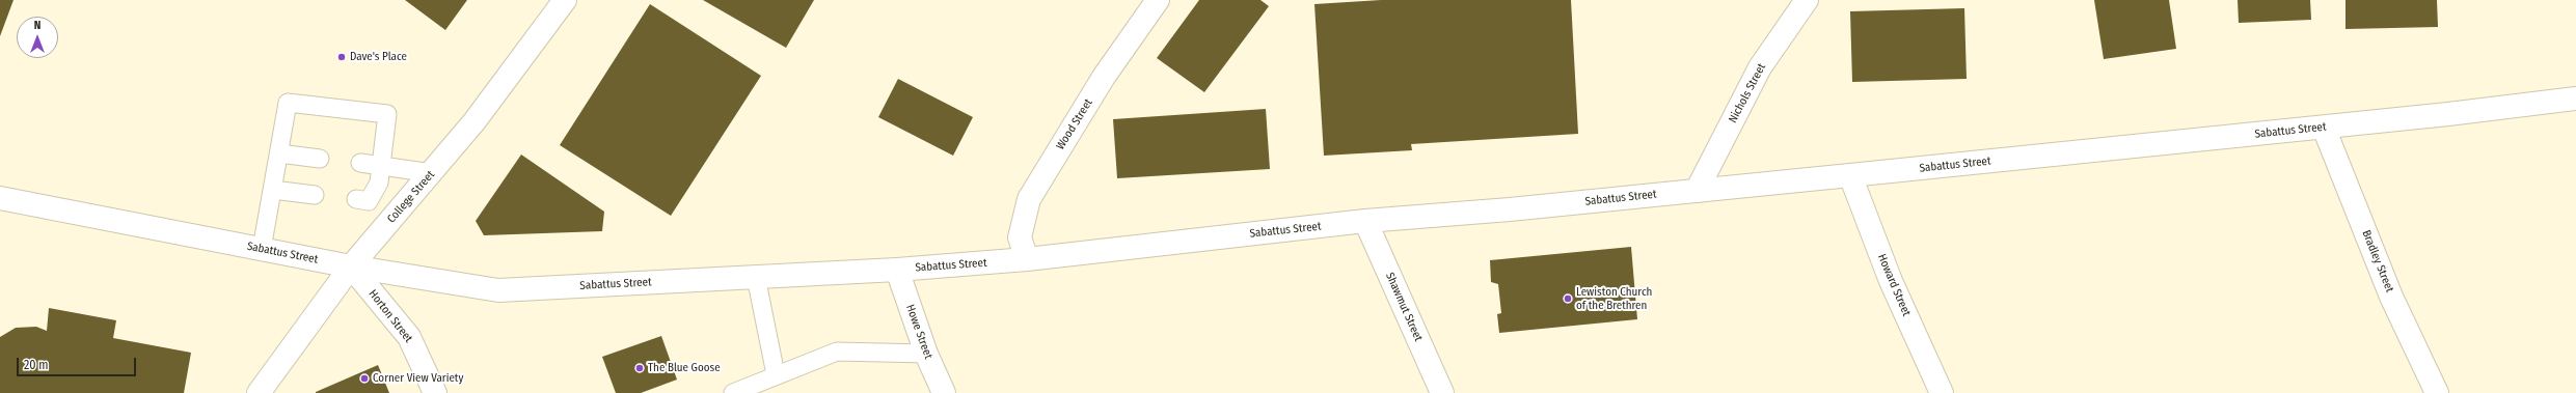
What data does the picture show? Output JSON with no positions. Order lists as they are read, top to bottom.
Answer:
{
  "streets": {
    "main road": [
      "Nichols Street",
      "Wood Street",
      "Sabattus Street",
      "College Street",
      "Bradley Street",
      "Howard Street",
      "Shawmut Street",
      "Horton Street",
      "Howe Street"
    ]
  },
  "crossings": [
    ["Nichols Street", "Sabattus Street"],
    ["Wood Street", "Sabattus Street"],
    ["Sabattus Street", "College Street"],
    ["Sabattus Street", "Bradley Street"],
    ["Sabattus Street", "Howard Street"],
    ["Sabattus Street", "Shawmut Street"],
    ["Sabattus Street", "Horton Street"],
    ["Sabattus Street", "Howe Street"],
    ["College Street", "Horton Street"]
  ],
  "places": [
    "Dave's Place",
    "Lewiston Church of the Brethren",
    "The Blue Goose",
    "Corner View Variety"
  ],
  "scale_bar": "20 m",
  "north": "top"
}
